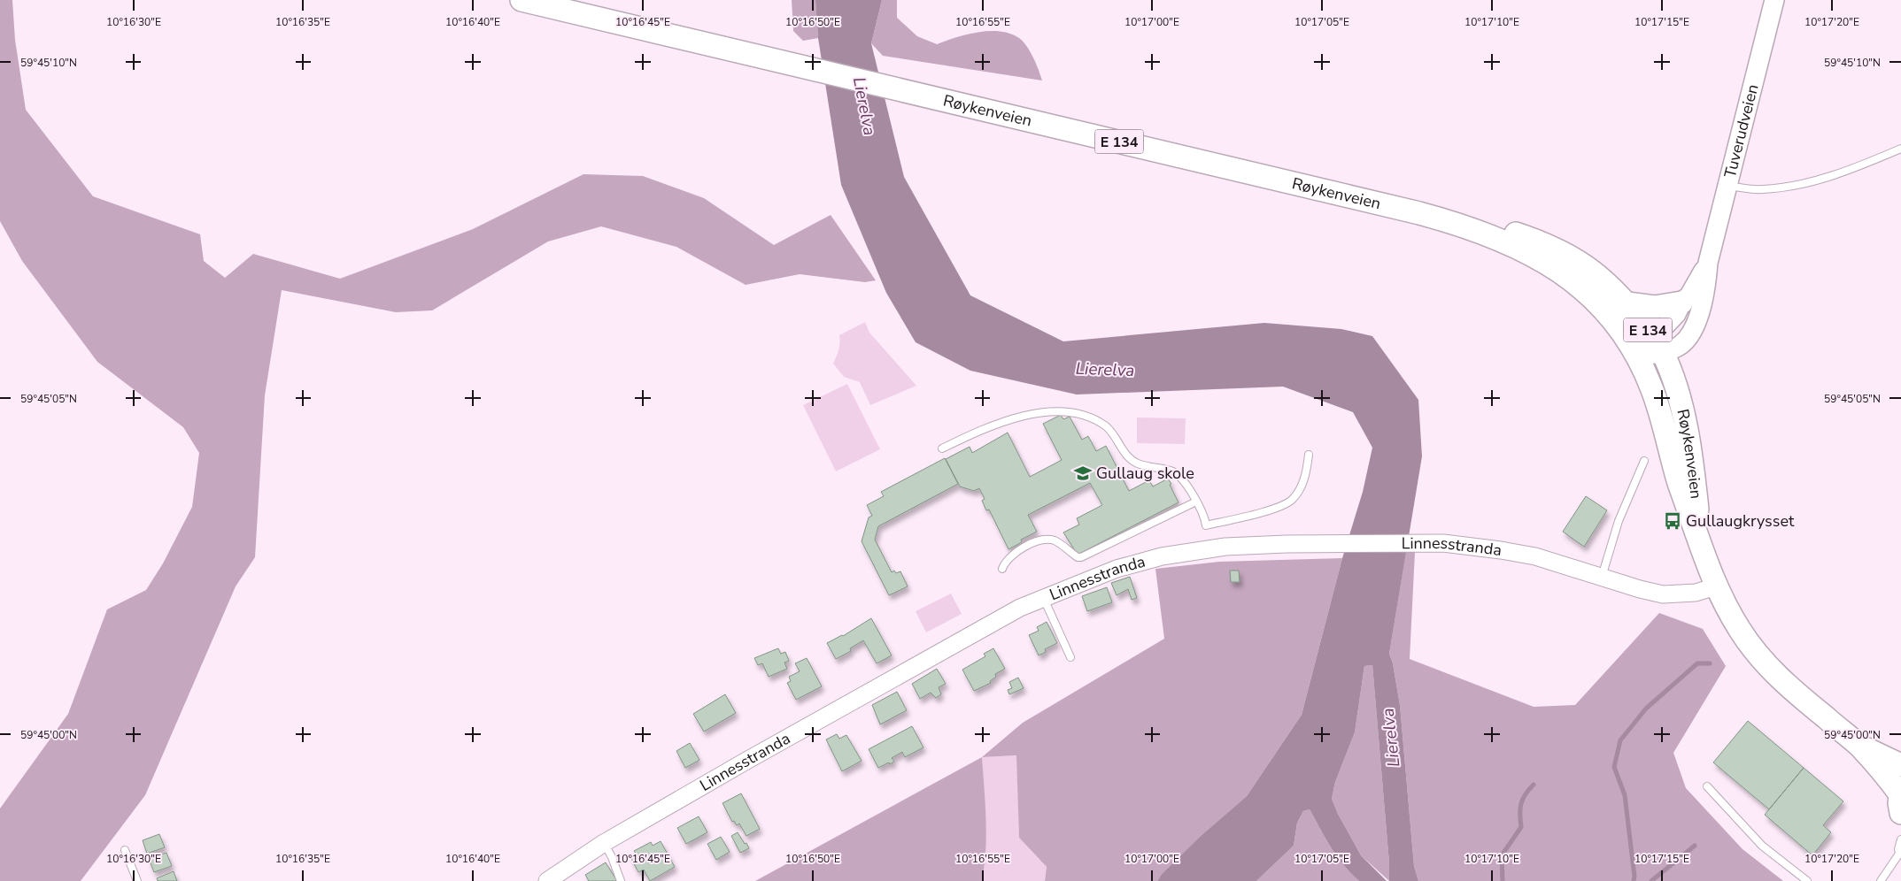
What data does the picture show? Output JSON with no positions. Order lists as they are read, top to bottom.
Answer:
{
  "streets": {
    "highway": ["Røykenveien", "E 134"],
    "main road": ["Tuverudveien"],
    "street": ["Linnesstranda"]
  },
  "crossings": [
    ["Røykenveien", "Tuverudveien"],
    ["Røykenveien", "E 134"],
    ["Røykenveien", "Linnesstranda"],
    ["Tuverudveien", "E 134"]
  ],
  "water": ["Lierelva"],
  "places": {
    "school or university": ["Gullaug skole"],
    "bus stop": ["Gullaugkrysset"]
  },
  "coordinates": [
    "10°16'30\"E",
    "10°16'35\"E",
    "10°16'40\"E",
    "10°16'45\"E",
    "10°16'50\"E",
    "10°16'55\"E",
    "10°17'00\"E",
    "10°17'05\"E",
    "10°17'10\"E",
    "10°17'15\"E",
    "10°17'20\"E",
    "59°45'10\"N",
    "59°45'05\"N",
    "59°45'00\"N"
  ]
}
